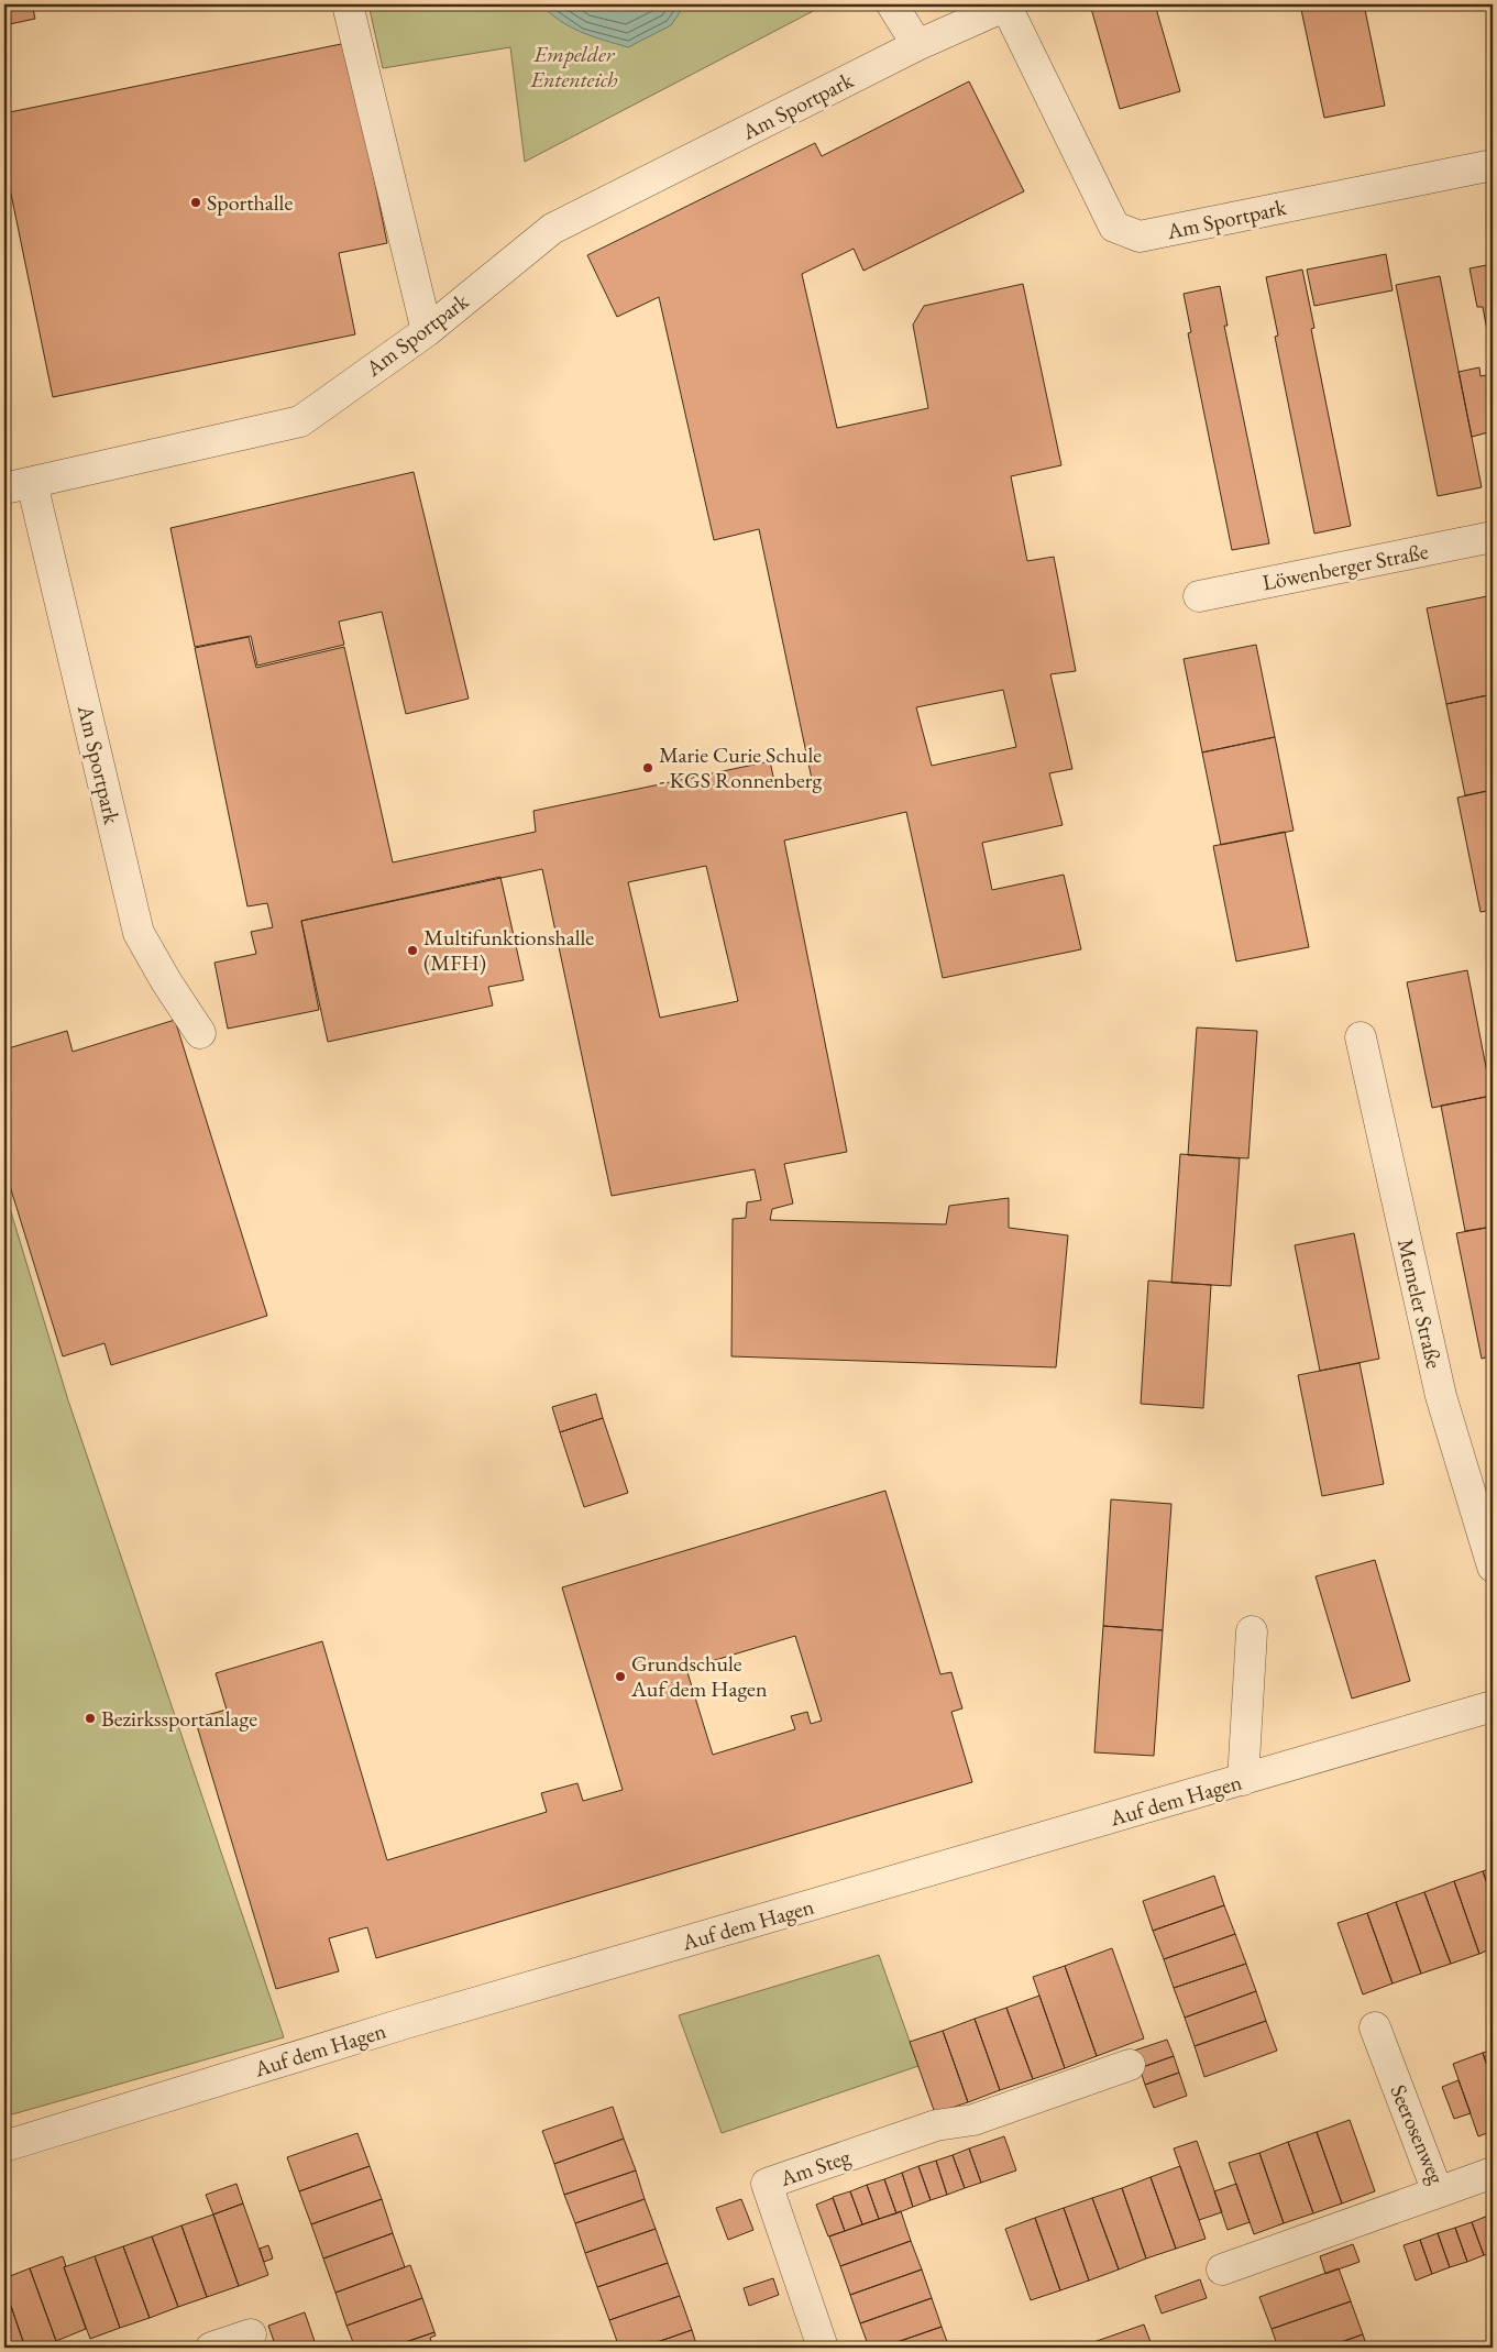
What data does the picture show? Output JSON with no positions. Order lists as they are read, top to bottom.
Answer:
{
  "streets": {
    "street": [
      "Am Sportpark",
      "Löwenberger Straße",
      "Memeler Straße",
      "Auf dem Hagen",
      "Seerosenweg",
      "Am Steg"
    ]
  },
  "parks": ["Empelder Ententeich"],
  "places": [
    "Sporthalle",
    "Marie Curie Schule - KGS Ronnenberg",
    "Multifunktionshalle (MFH)",
    "Grundschule Auf dem Hagen",
    "Bezirkssportanlage"
  ]
}
